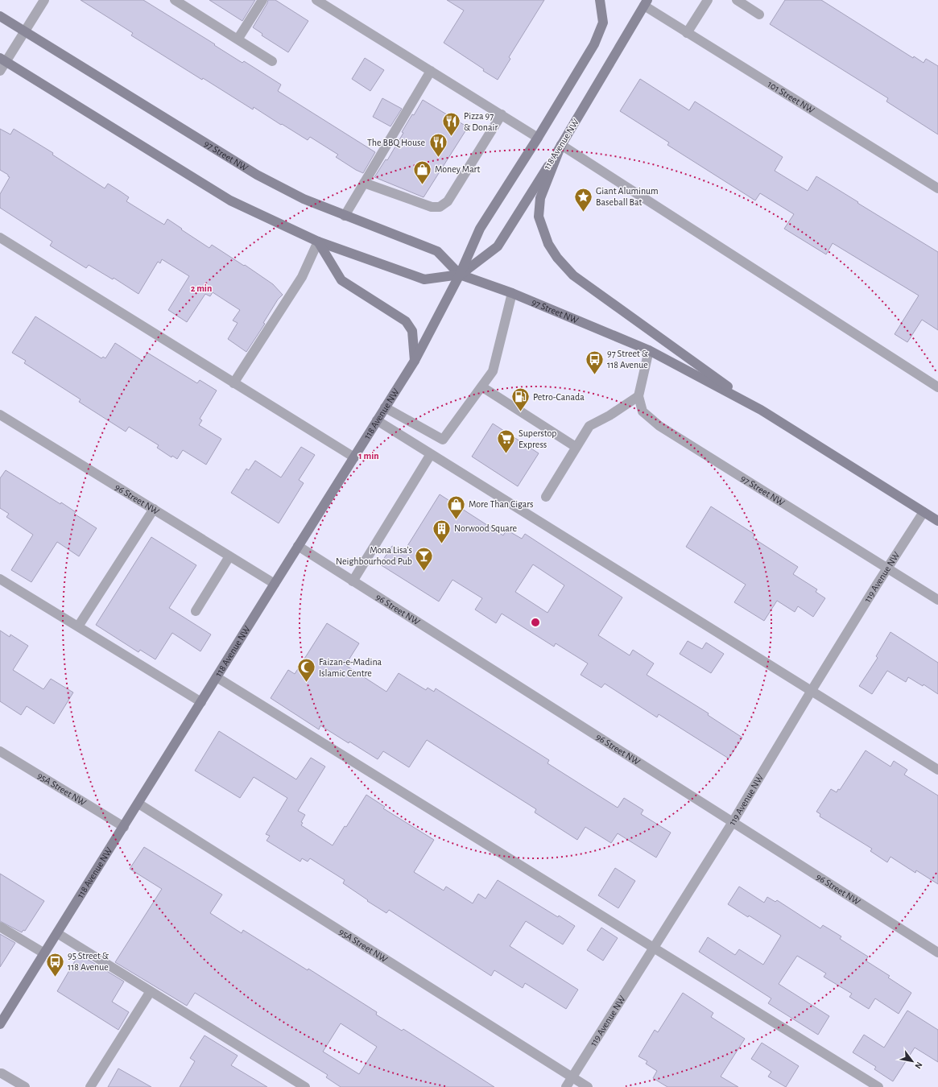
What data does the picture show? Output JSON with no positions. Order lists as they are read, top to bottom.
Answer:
{
  "streets": {
    "main road": ["118 Avenue NW", "97 Street NW"],
    "street": [
      "101 Street NW",
      "96 Street NW",
      "119 Avenue NW",
      "95A Street NW"
    ]
  },
  "crossings": [
    ["101 Street NW", "118 Avenue NW"],
    ["118 Avenue NW", "97 Street NW"],
    ["118 Avenue NW", "96 Street NW"],
    ["118 Avenue NW", "95A Street NW"],
    ["97 Street NW", "119 Avenue NW"],
    ["96 Street NW", "119 Avenue NW"],
    ["119 Avenue NW", "95A Street NW"]
  ],
  "places": {
    "restaurant": ["Pizza 97 & Donair", "The BBQ House"],
    "shop": ["Money Mart", "More Than Cigars"],
    "place": ["Giant Aluminum Baseball Bat"],
    "bus stop": ["97 Street & 118 Avenue", "95 Street & 118 Avenue"],
    "fuel station": ["Petro-Canada"],
    "supermarket": ["Superstop Express"],
    "building": ["Norwood Square"],
    "bar": ["Mona Lisa's Neighbourhood Pub"],
    "mosque": ["Faizan-e-Madina Islamic Centre"]
  },
  "north": "bottom right",
  "rings": ["2 min", "1 min"]
}
